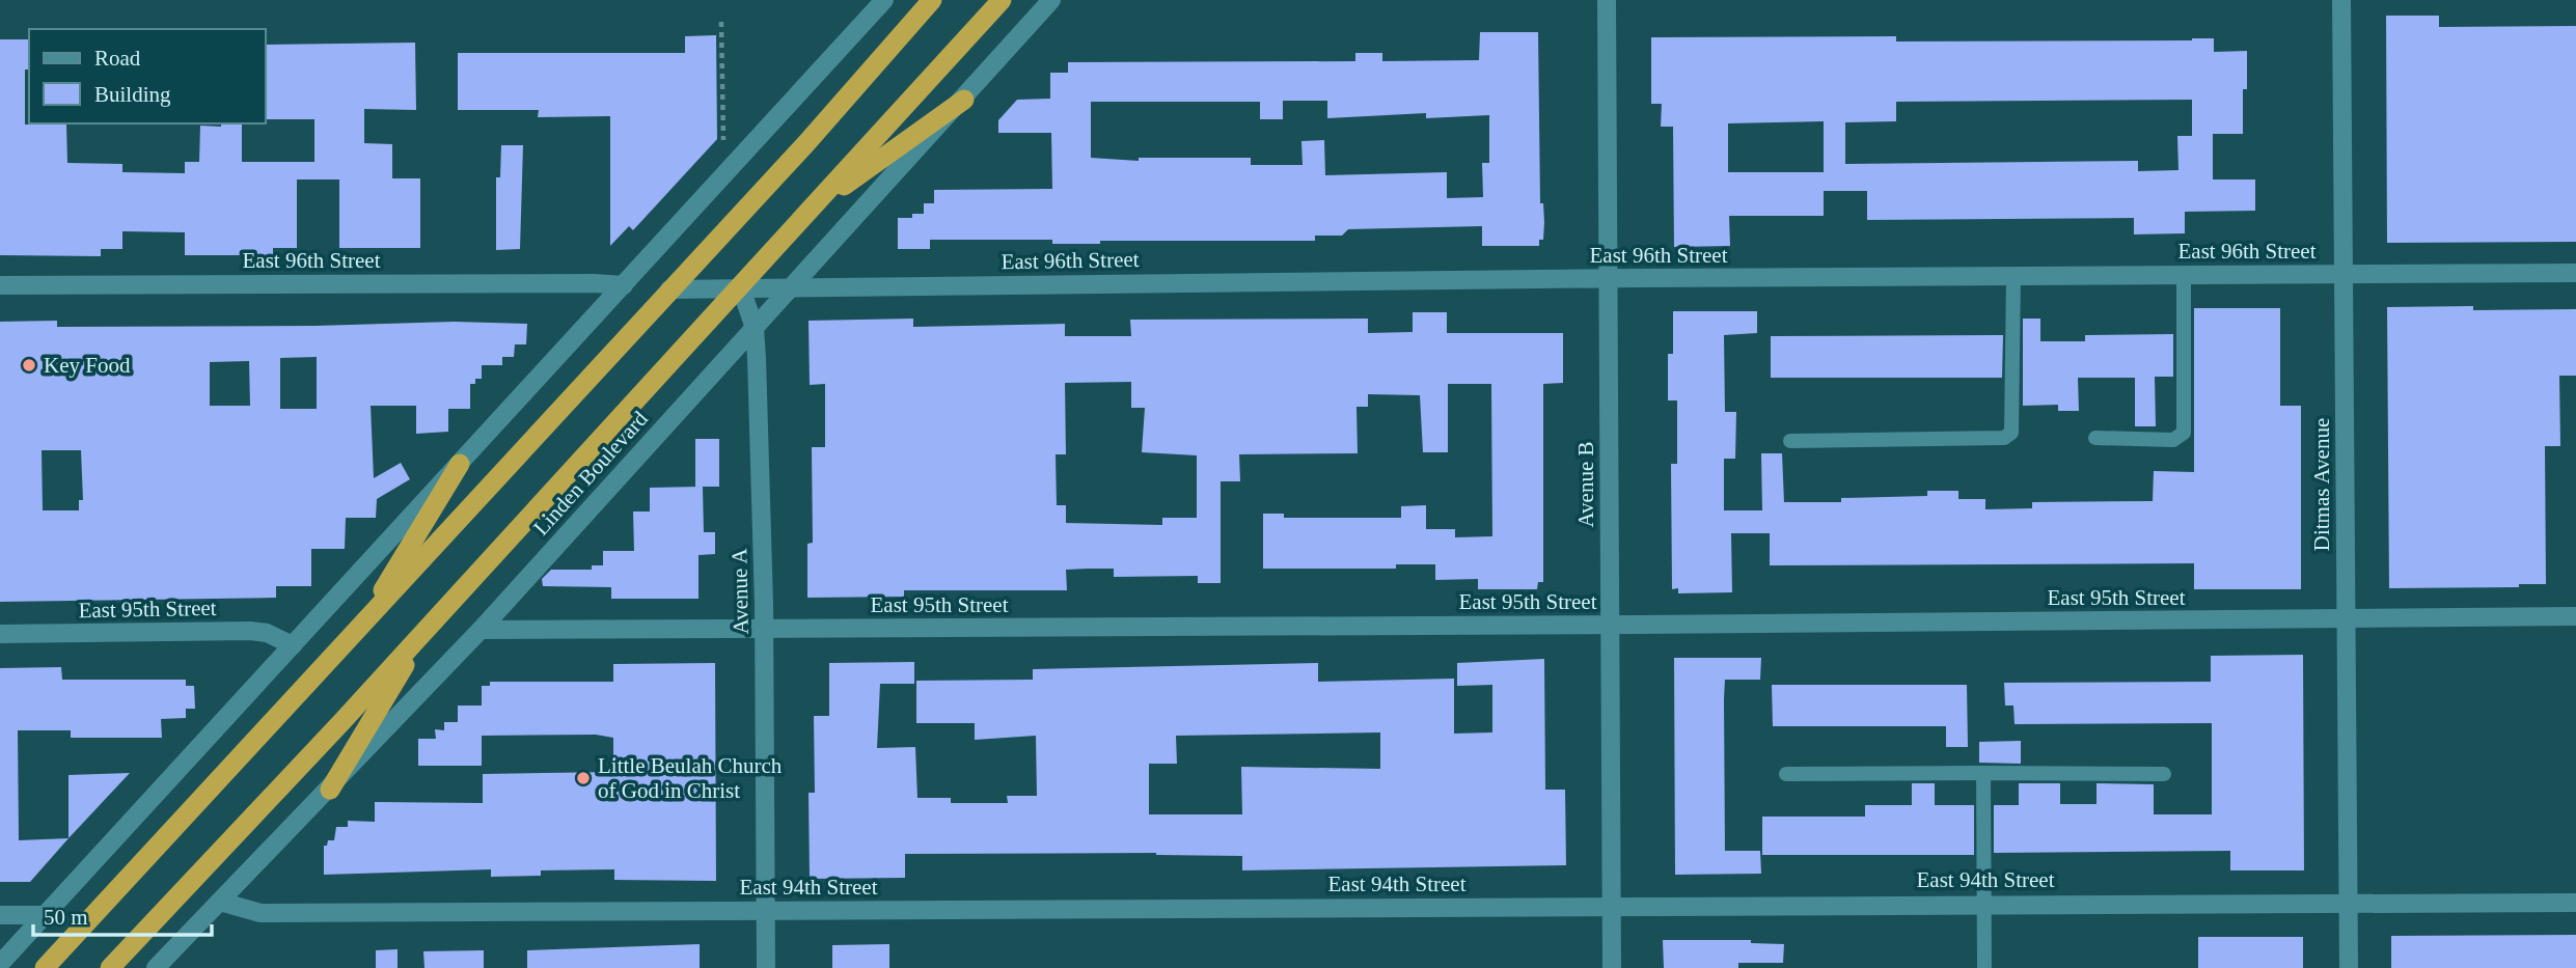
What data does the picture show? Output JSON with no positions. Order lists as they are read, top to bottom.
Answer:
{
  "streets": {
    "highway": ["Linden Boulevard"],
    "street": [
      "East 96th Street",
      "Avenue B",
      "Ditmas Avenue",
      "Avenue A",
      "East 95th Street",
      "East 94th Street"
    ]
  },
  "crossings": [
    ["East 96th Street", "Linden Boulevard"],
    ["East 96th Street", "Avenue B"],
    ["East 96th Street", "Ditmas Avenue"],
    ["East 96th Street", "Avenue A"],
    ["Linden Boulevard", "Avenue A"],
    ["Linden Boulevard", "East 95th Street"],
    ["Linden Boulevard", "East 94th Street"],
    ["Avenue B", "East 95th Street"],
    ["Avenue B", "East 94th Street"],
    ["Ditmas Avenue", "East 95th Street"],
    ["Ditmas Avenue", "East 94th Street"],
    ["Avenue A", "East 95th Street"],
    ["Avenue A", "East 94th Street"]
  ],
  "places": ["Key Food", "Little Beulah Church of God in Christ"],
  "legend": ["Road", "Building"],
  "scale_bar": "50 m"
}
